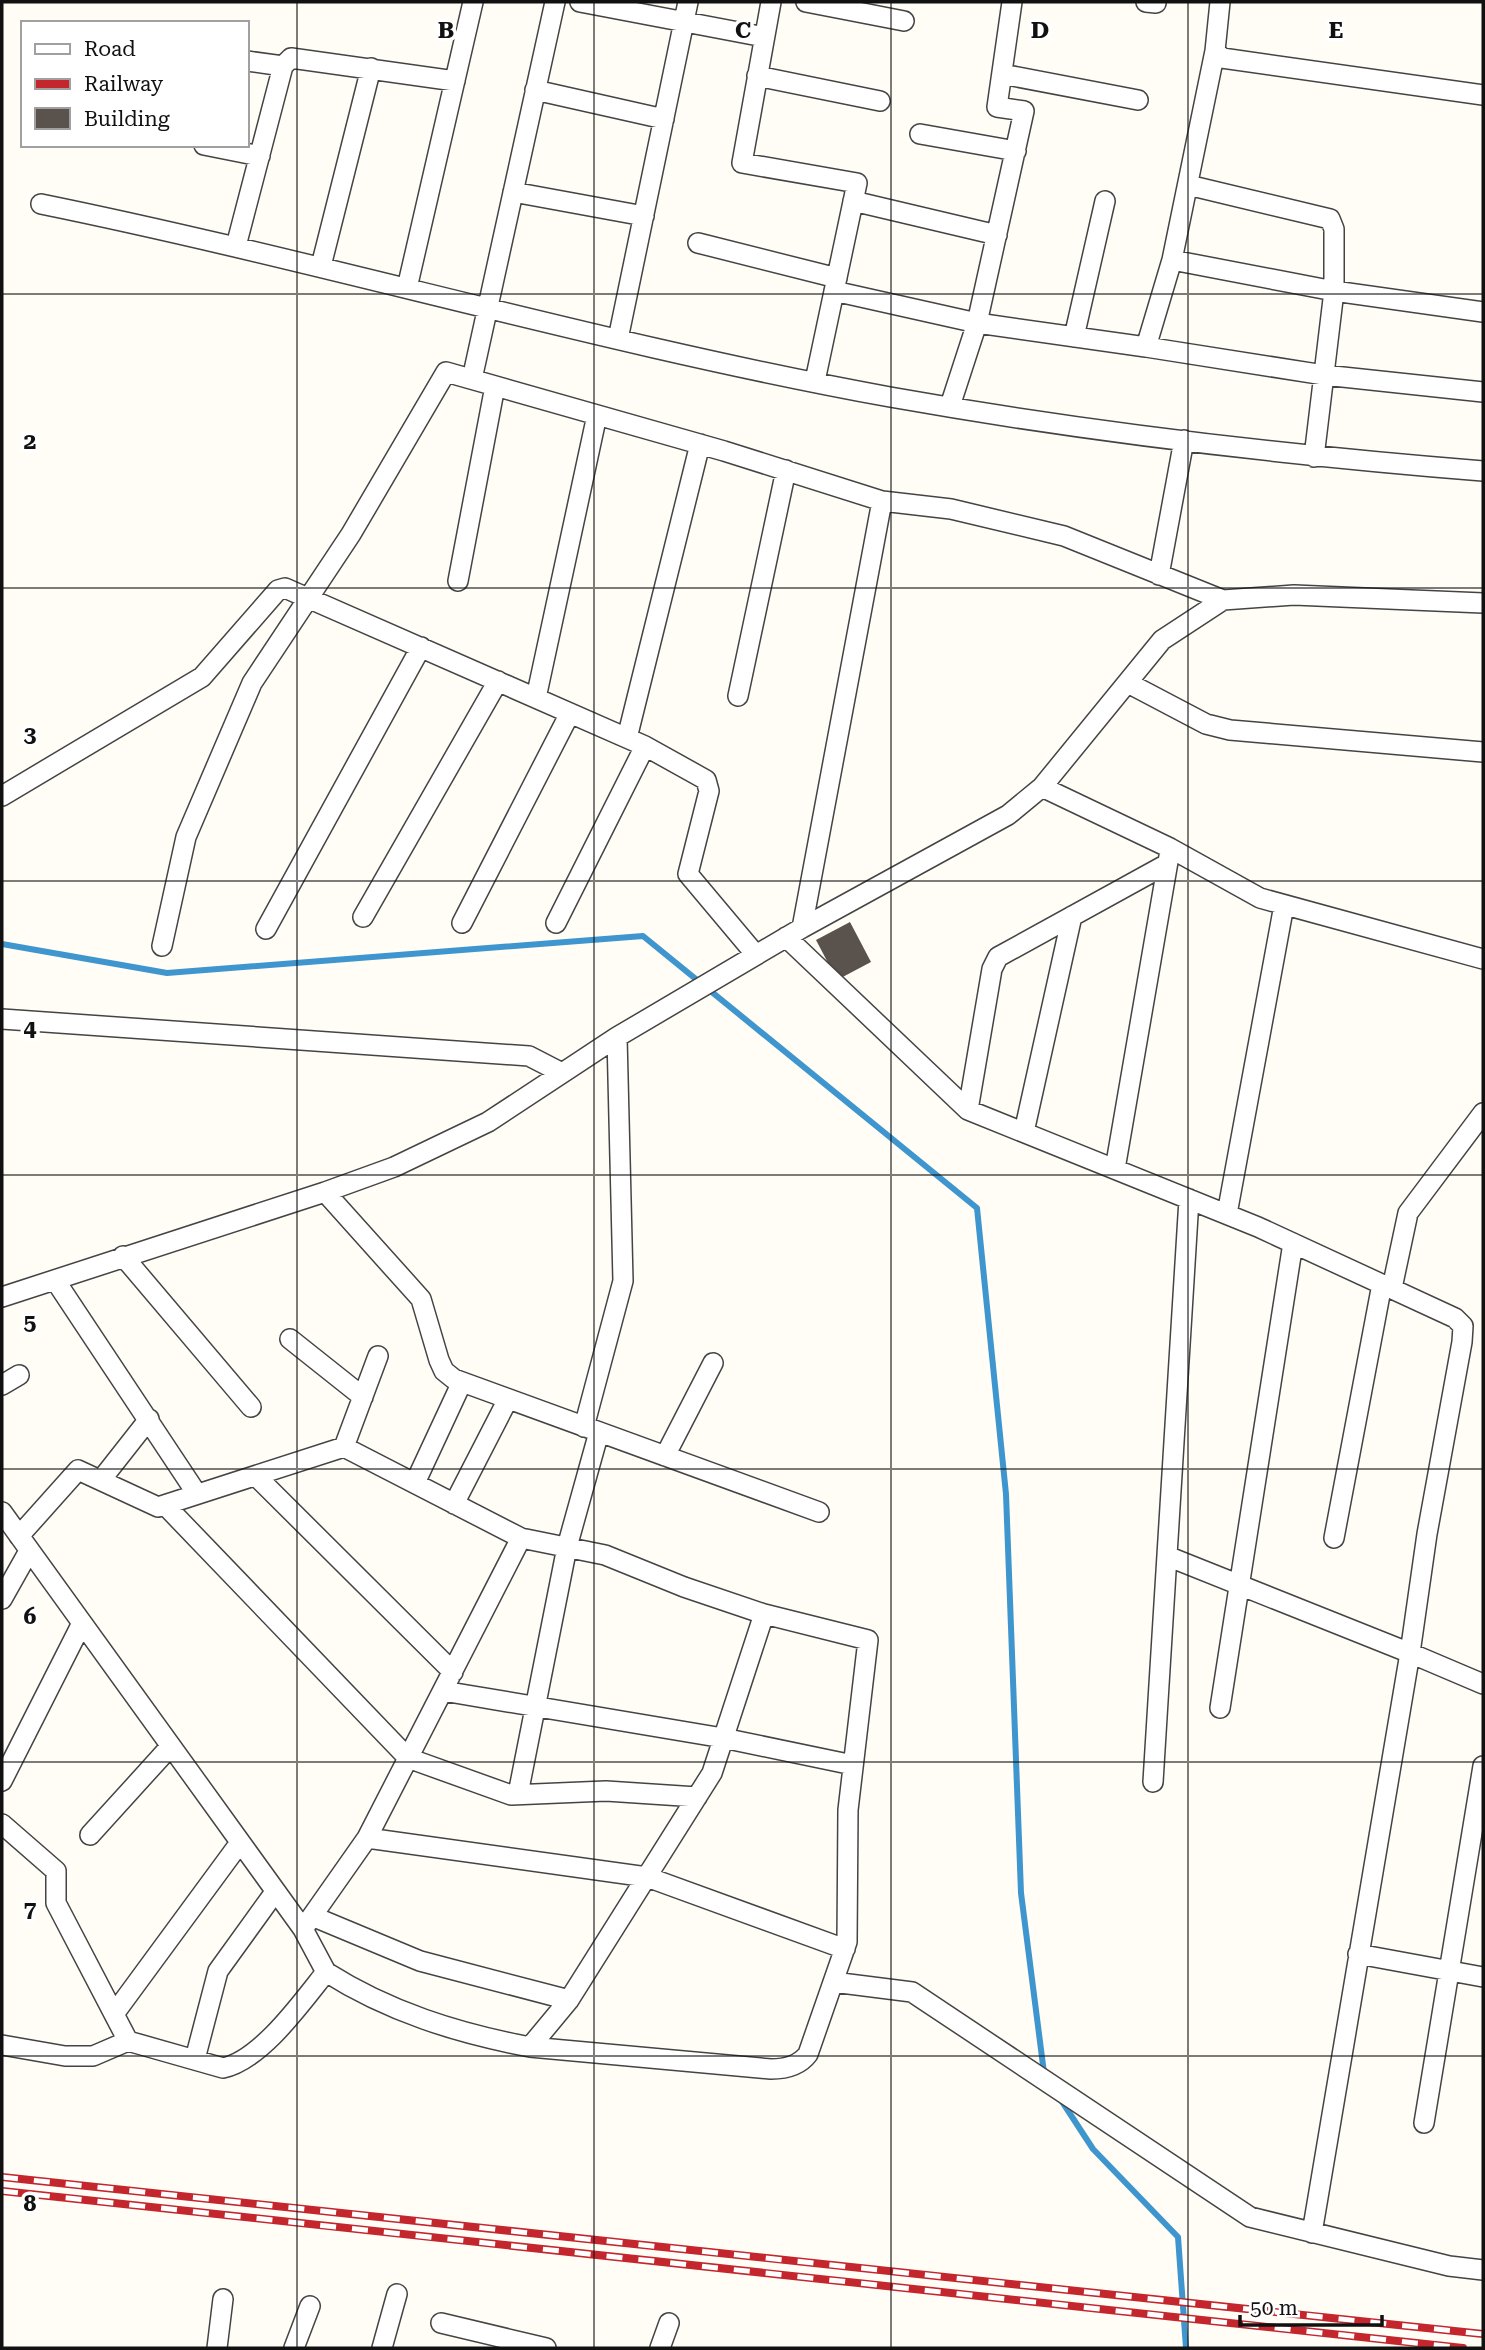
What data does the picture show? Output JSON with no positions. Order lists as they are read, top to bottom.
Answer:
{
  "legend": ["Road", "Railway", "Building"],
  "scale_bar": "50 m",
  "grid": {
    "columns": [
      "B",
      "C",
      "D",
      "E"
    ],
    "rows": [
      "2",
      "3",
      "4",
      "5",
      "6",
      "7",
      "8"
    ]
  }
}
